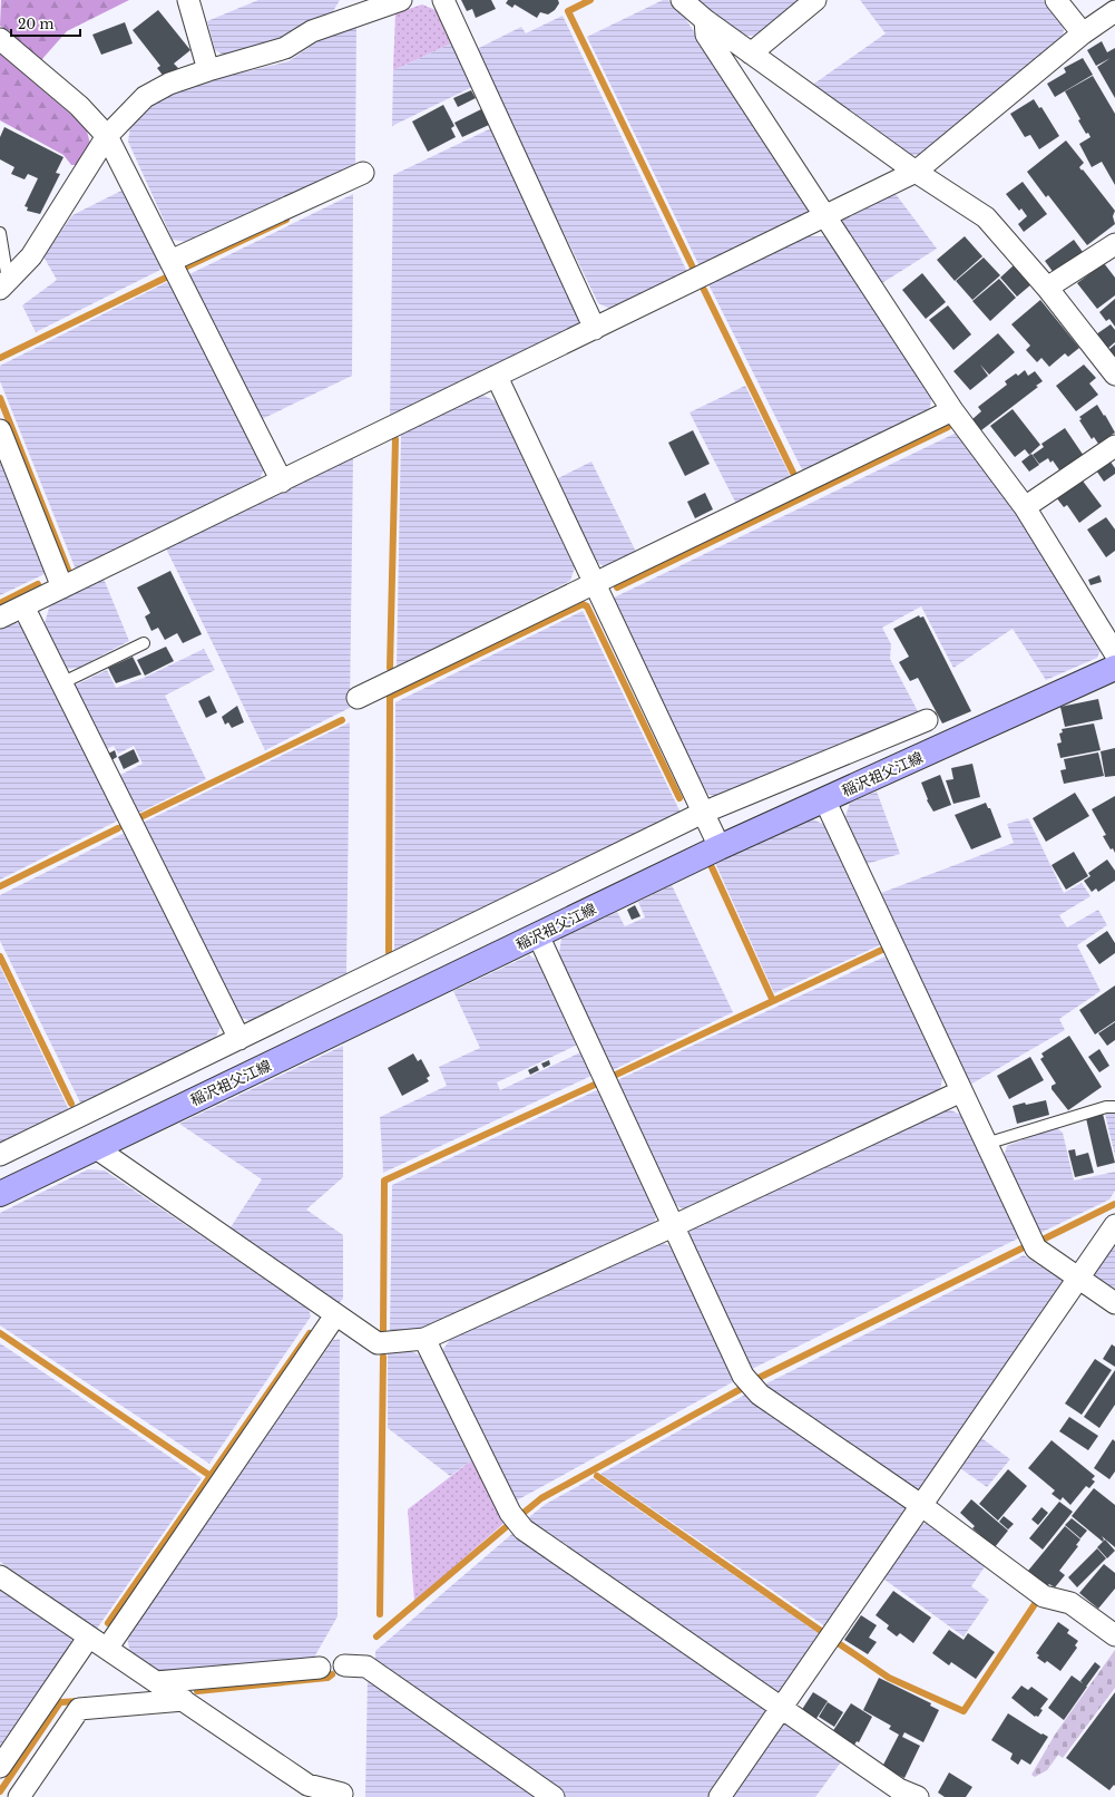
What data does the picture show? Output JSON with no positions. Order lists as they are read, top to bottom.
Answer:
{
  "streets": {
    "main road": ["稲沢祖父江線"]
  },
  "scale_bar": "20 m"
}
